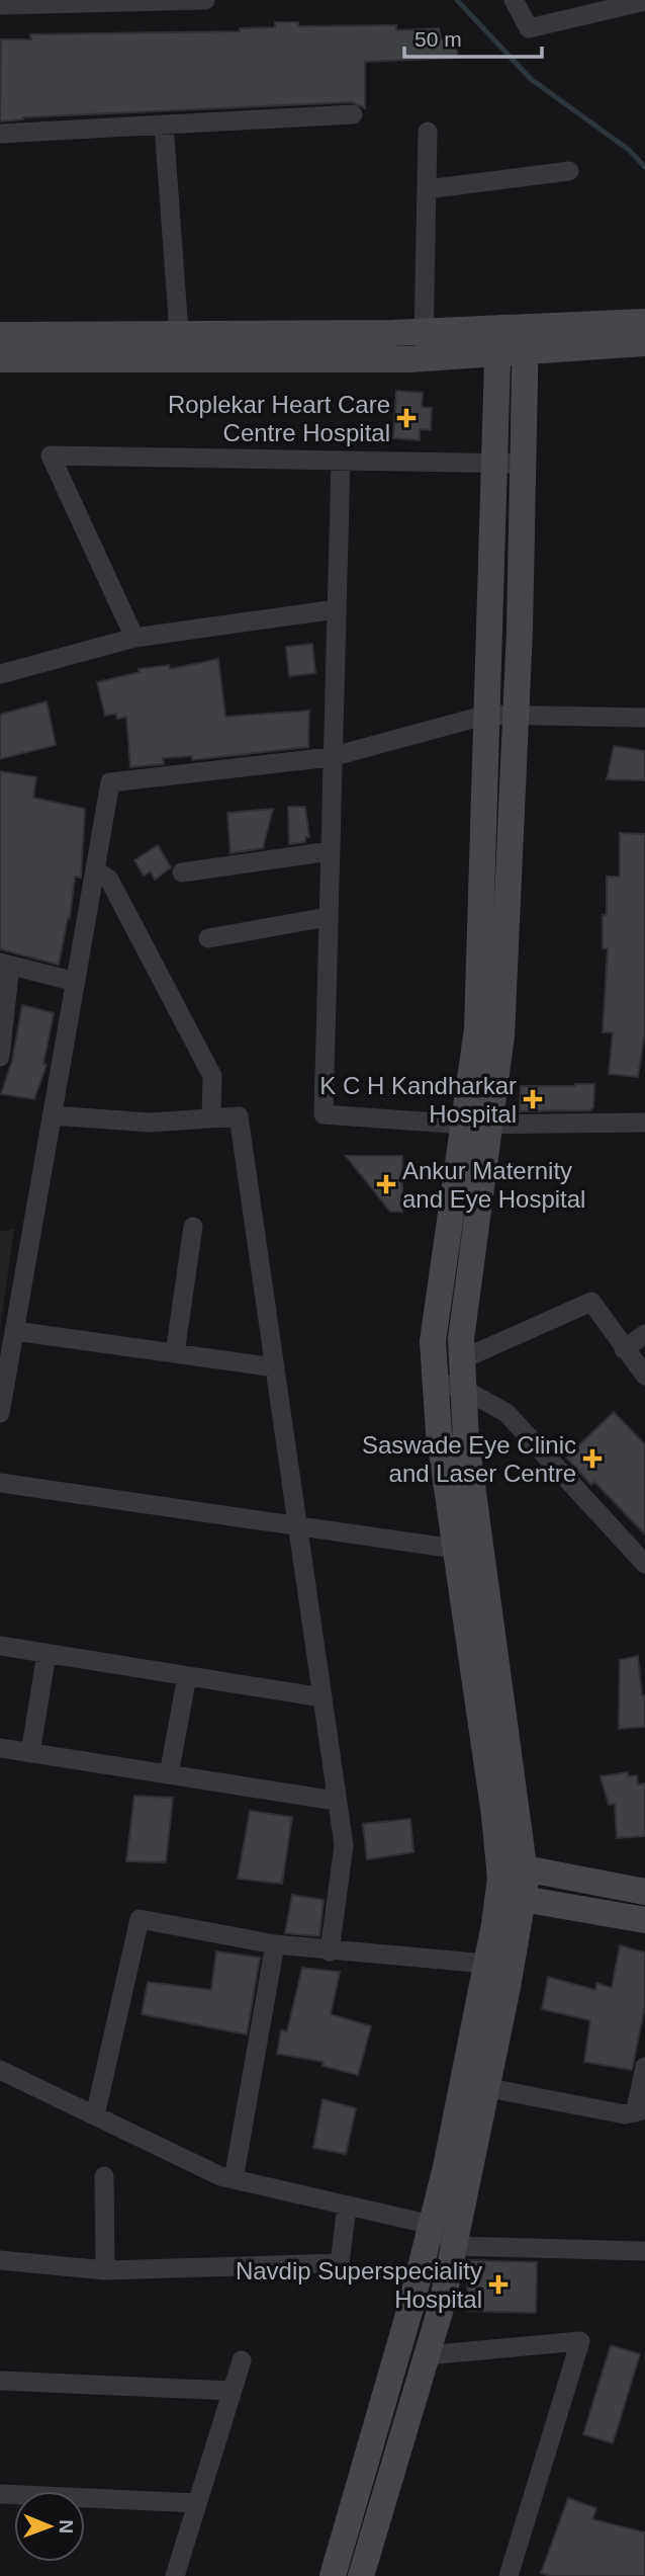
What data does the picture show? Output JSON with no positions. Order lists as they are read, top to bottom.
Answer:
{
  "places": {
    "health": [
      "Roplekar Heart Care Centre Hospital",
      "K C H Kandharkar Hospital",
      "Ankur Maternity and Eye Hospital",
      "Saswade Eye Clinic and Laser Centre",
      "Navdip Superspeciality Hospital"
    ]
  },
  "scale_bar": "50 m",
  "north": "right"
}
